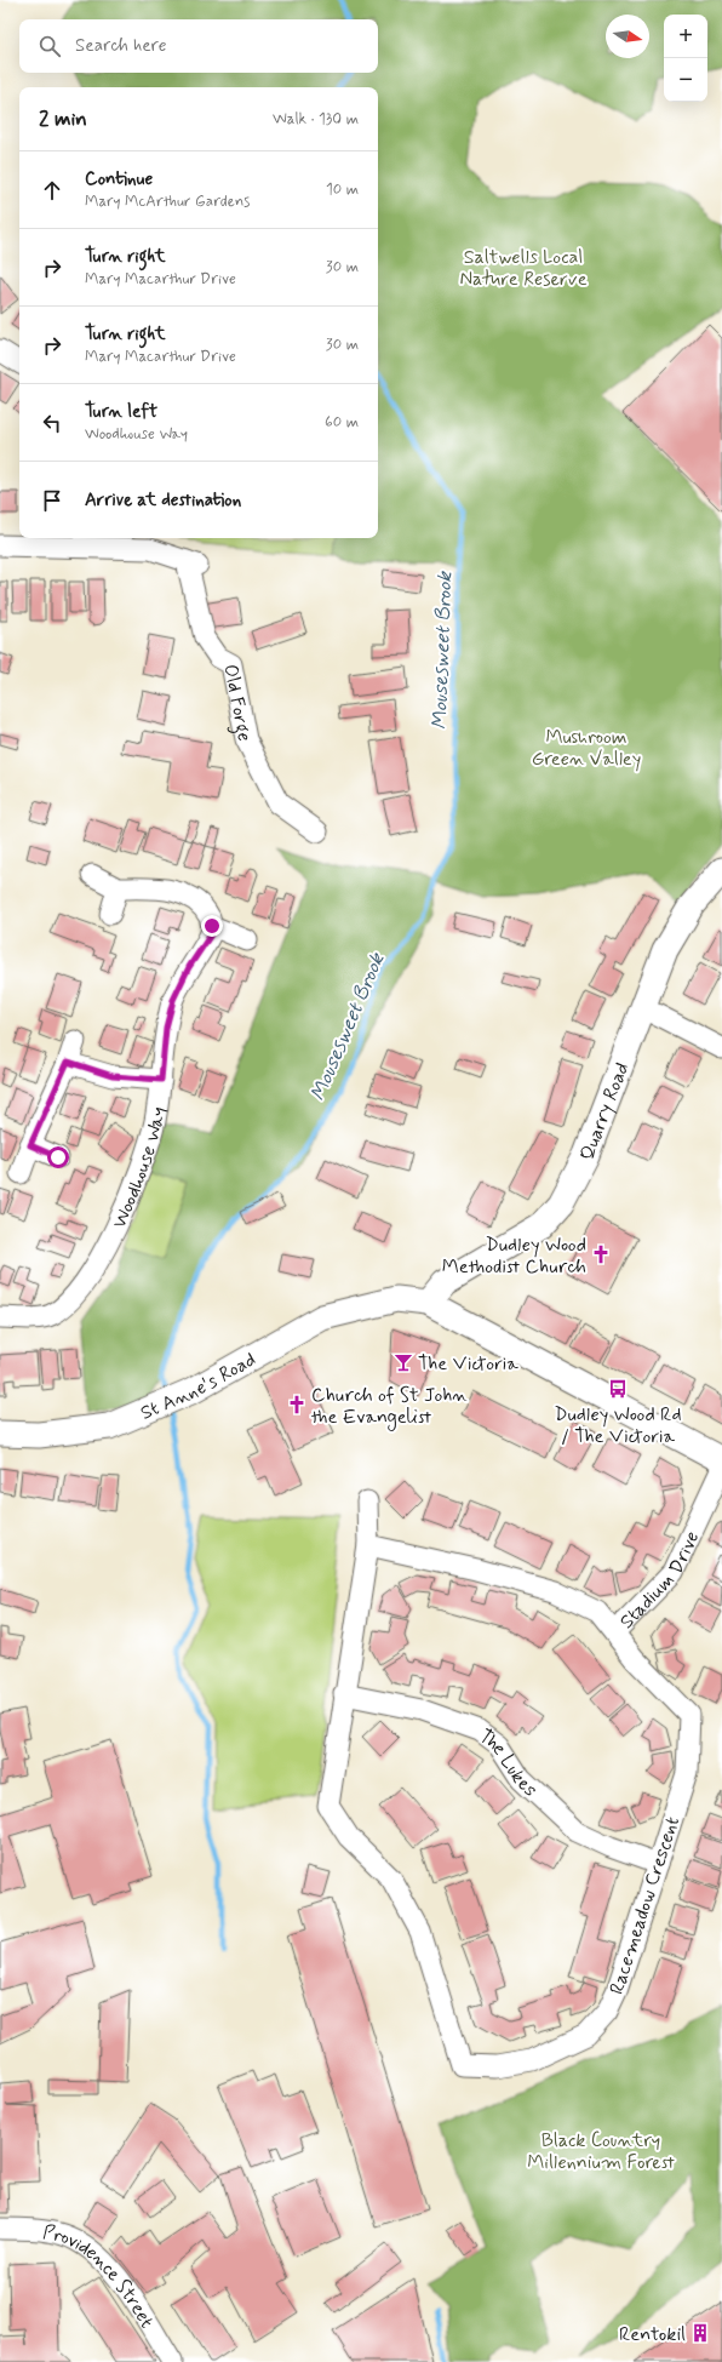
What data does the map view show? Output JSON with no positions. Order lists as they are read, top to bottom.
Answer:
{
  "streets": {
    "street": [
      "Old Forge",
      "Quarry Road",
      "Woodhouse Way",
      "St Anne's Road",
      "Stadium Drive",
      "The Lukes",
      "Racemeadow Crescent",
      "Providence Street"
    ]
  },
  "crossings": [
    ["Quarry Road", "St Anne's Road"],
    ["Stadium Drive", "Racemeadow Crescent"],
    ["The Lukes", "Racemeadow Crescent"]
  ],
  "water": ["Mousesweet Brook"],
  "parks": ["Saltwells Local Nature Reserve", "Mushroom Green Valley", "Black Country Millennium Forest"],
  "places": {
    "church": ["Dudley Wood Methodist Church", "Church of St John the Evangelist"],
    "bar": ["The Victoria"],
    "bus stop": ["Dudley Wood Rd / The Victoria"],
    "building": ["Rentokil"]
  },
  "north": "right",
  "page": {
    "map_buttons": ["+", "−"],
    "search": "Search here",
    "heading": ["2 min", "Walk · 130 m"],
    "list": [
      ["Continue", "Mary McArthur Gardens", "10 m"],
      ["Turn right", "Mary Macarthur Drive", "30 m"],
      ["Turn right", "Mary Macarthur Drive", "30 m"],
      ["Turn left", "Woodhouse Way", "60 m"],
      "Arrive at destination"
    ]
  }
}
